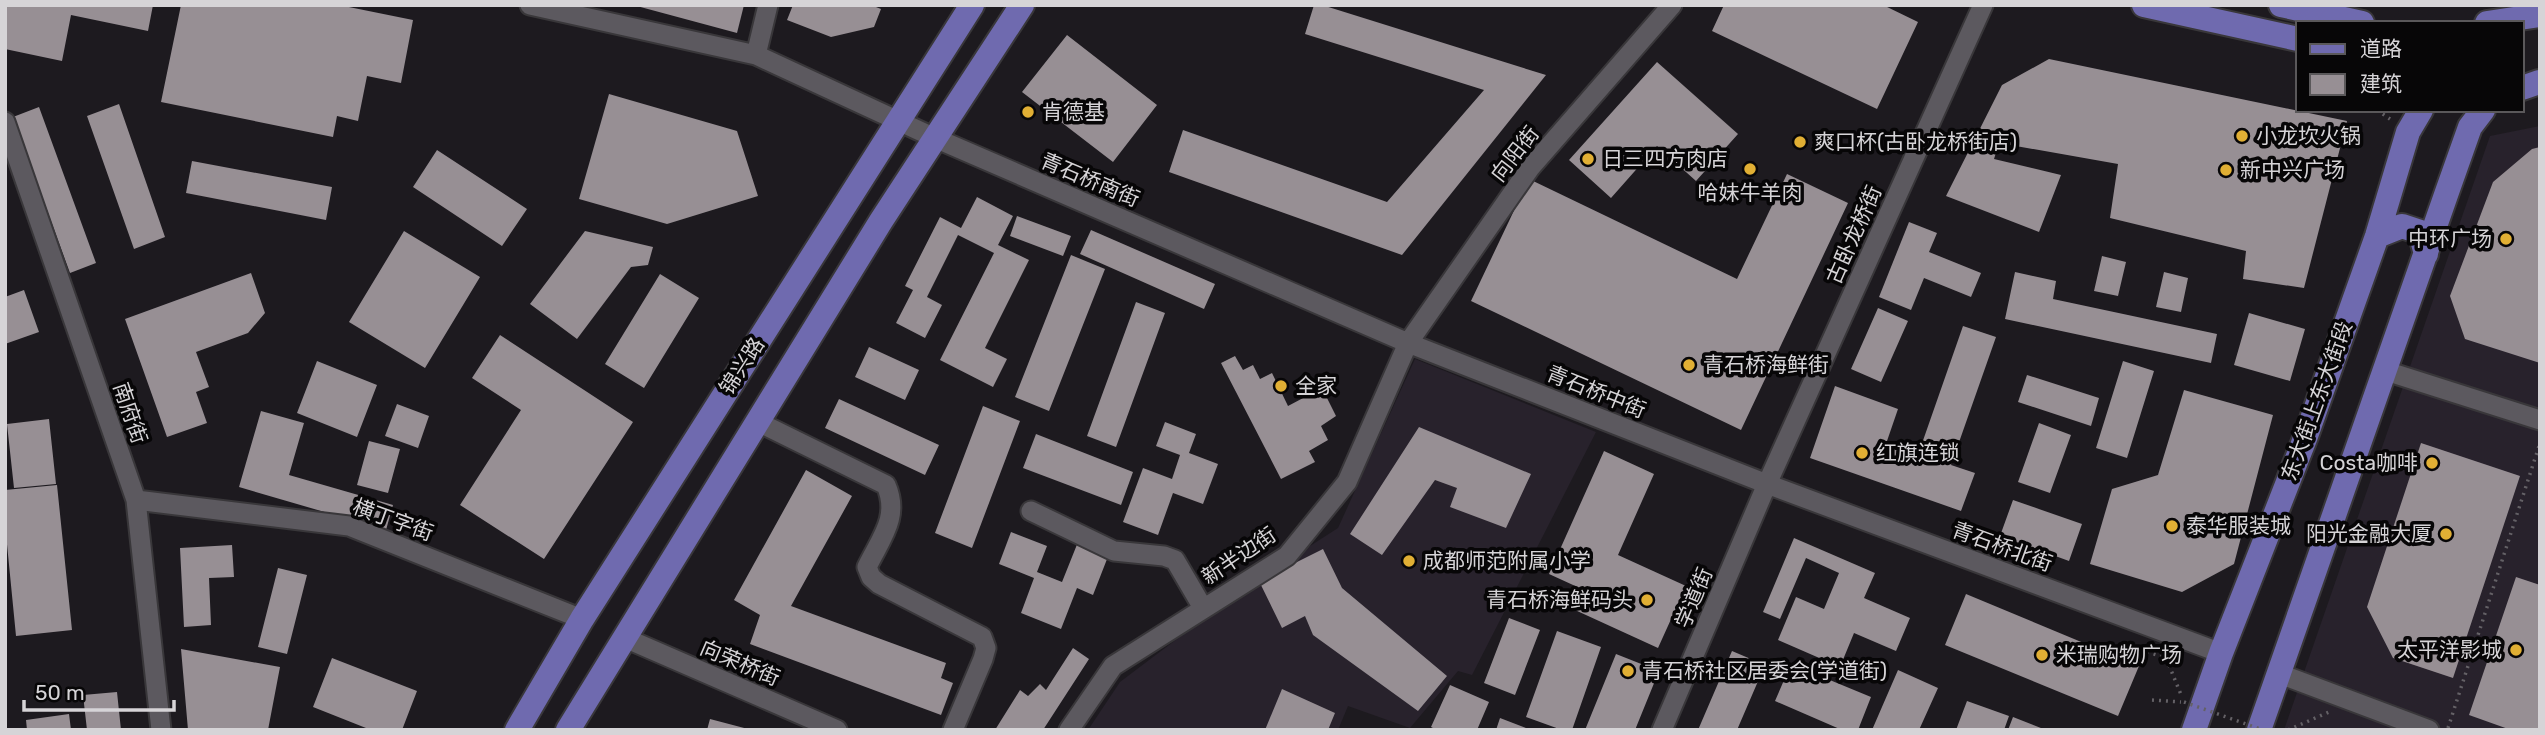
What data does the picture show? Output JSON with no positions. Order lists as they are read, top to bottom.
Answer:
{
  "streets": {
    "main road": ["锦兴路", "东大街上东大街段"],
    "street": [
      "向阳街",
      "青石桥南街",
      "古卧龙桥街",
      "青石桥中街",
      "南府街",
      "横丁字街",
      "青石桥北街",
      "新半边街",
      "学道街",
      "向荣桥街"
    ]
  },
  "crossings": [
    ["向阳街", "青石桥南街"],
    ["向阳街", "青石桥中街"],
    ["向阳街", "新半边街"],
    ["青石桥南街", "锦兴路"],
    ["青石桥南街", "青石桥中街"],
    ["青石桥南街", "新半边街"],
    ["古卧龙桥街", "青石桥中街"],
    ["古卧龙桥街", "青石桥北街"],
    ["古卧龙桥街", "学道街"],
    ["锦兴路", "横丁字街"],
    ["锦兴路", "向荣桥街"],
    ["青石桥中街", "青石桥北街"],
    ["青石桥中街", "新半边街"],
    ["青石桥中街", "学道街"],
    ["东大街上东大街段", "青石桥北街"],
    ["南府街", "横丁字街"],
    ["青石桥北街", "学道街"]
  ],
  "places": [
    "肯德基",
    "小龙坎火锅",
    "爽口杯(古卧龙桥街店)",
    "日三四方肉店",
    "哈妹牛羊肉",
    "新中兴广场",
    "中环广场",
    "青石桥海鲜街",
    "全家",
    "红旗连锁",
    "Costa咖啡",
    "泰华服装城",
    "阳光金融大厦",
    "成都师范附属小学",
    "青石桥海鲜码头",
    "太平洋影城",
    "米瑞购物广场",
    "青石桥社区居委会(学道街)"
  ],
  "legend": ["道路", "建筑"],
  "scale_bar": "50 m"
}
